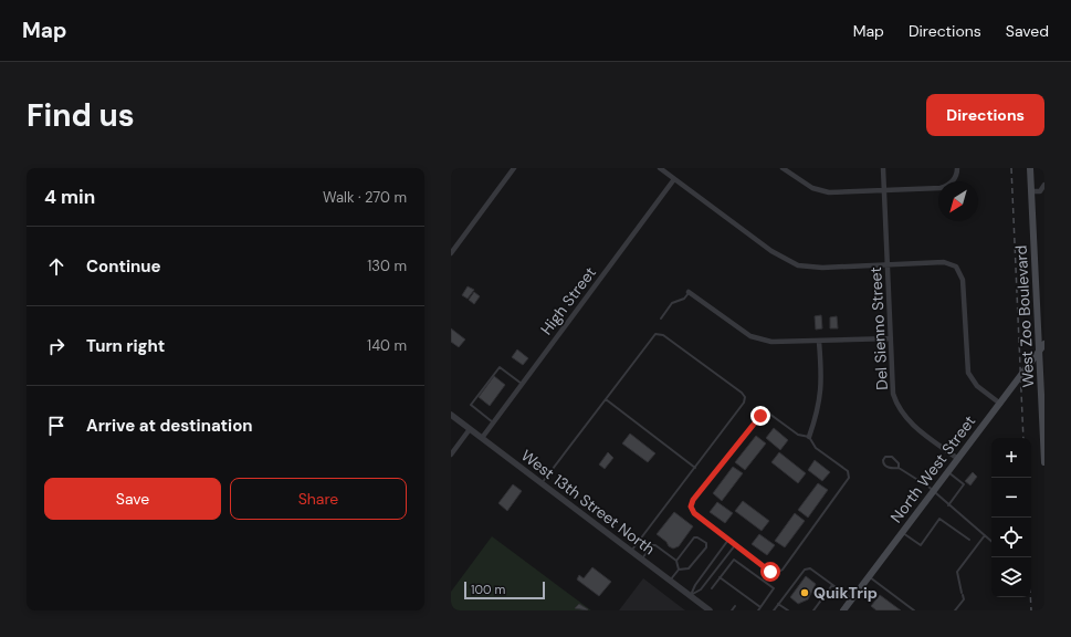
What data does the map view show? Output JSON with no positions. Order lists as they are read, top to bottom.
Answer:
{
  "streets": {
    "main road": ["West Zoo Boulevard", "North West Street"],
    "street": ["High Street", "Del Sienno Street", "West 13th Street North"]
  },
  "crossings": [
    ["High Street", "West 13th Street North"],
    ["West Zoo Boulevard", "North West Street"],
    ["Del Sienno Street", "North West Street"]
  ],
  "places": ["QuikTrip"],
  "scale_bar": "100 m",
  "north": "bottom left",
  "page": {
    "header": "Map",
    "nav": ["Map", "Directions", "Saved"],
    "buttons": [
      "Directions",
      ["Save", "Share"]
    ],
    "title": "Find us",
    "heading": ["4 min", "Walk · 270 m"],
    "list": [
      ["Continue", "130 m"],
      ["Turn right", "140 m"],
      "Arrive at destination"
    ],
    "map_buttons": ["+", "−"],
    "scale": "100 m"
  }
}
